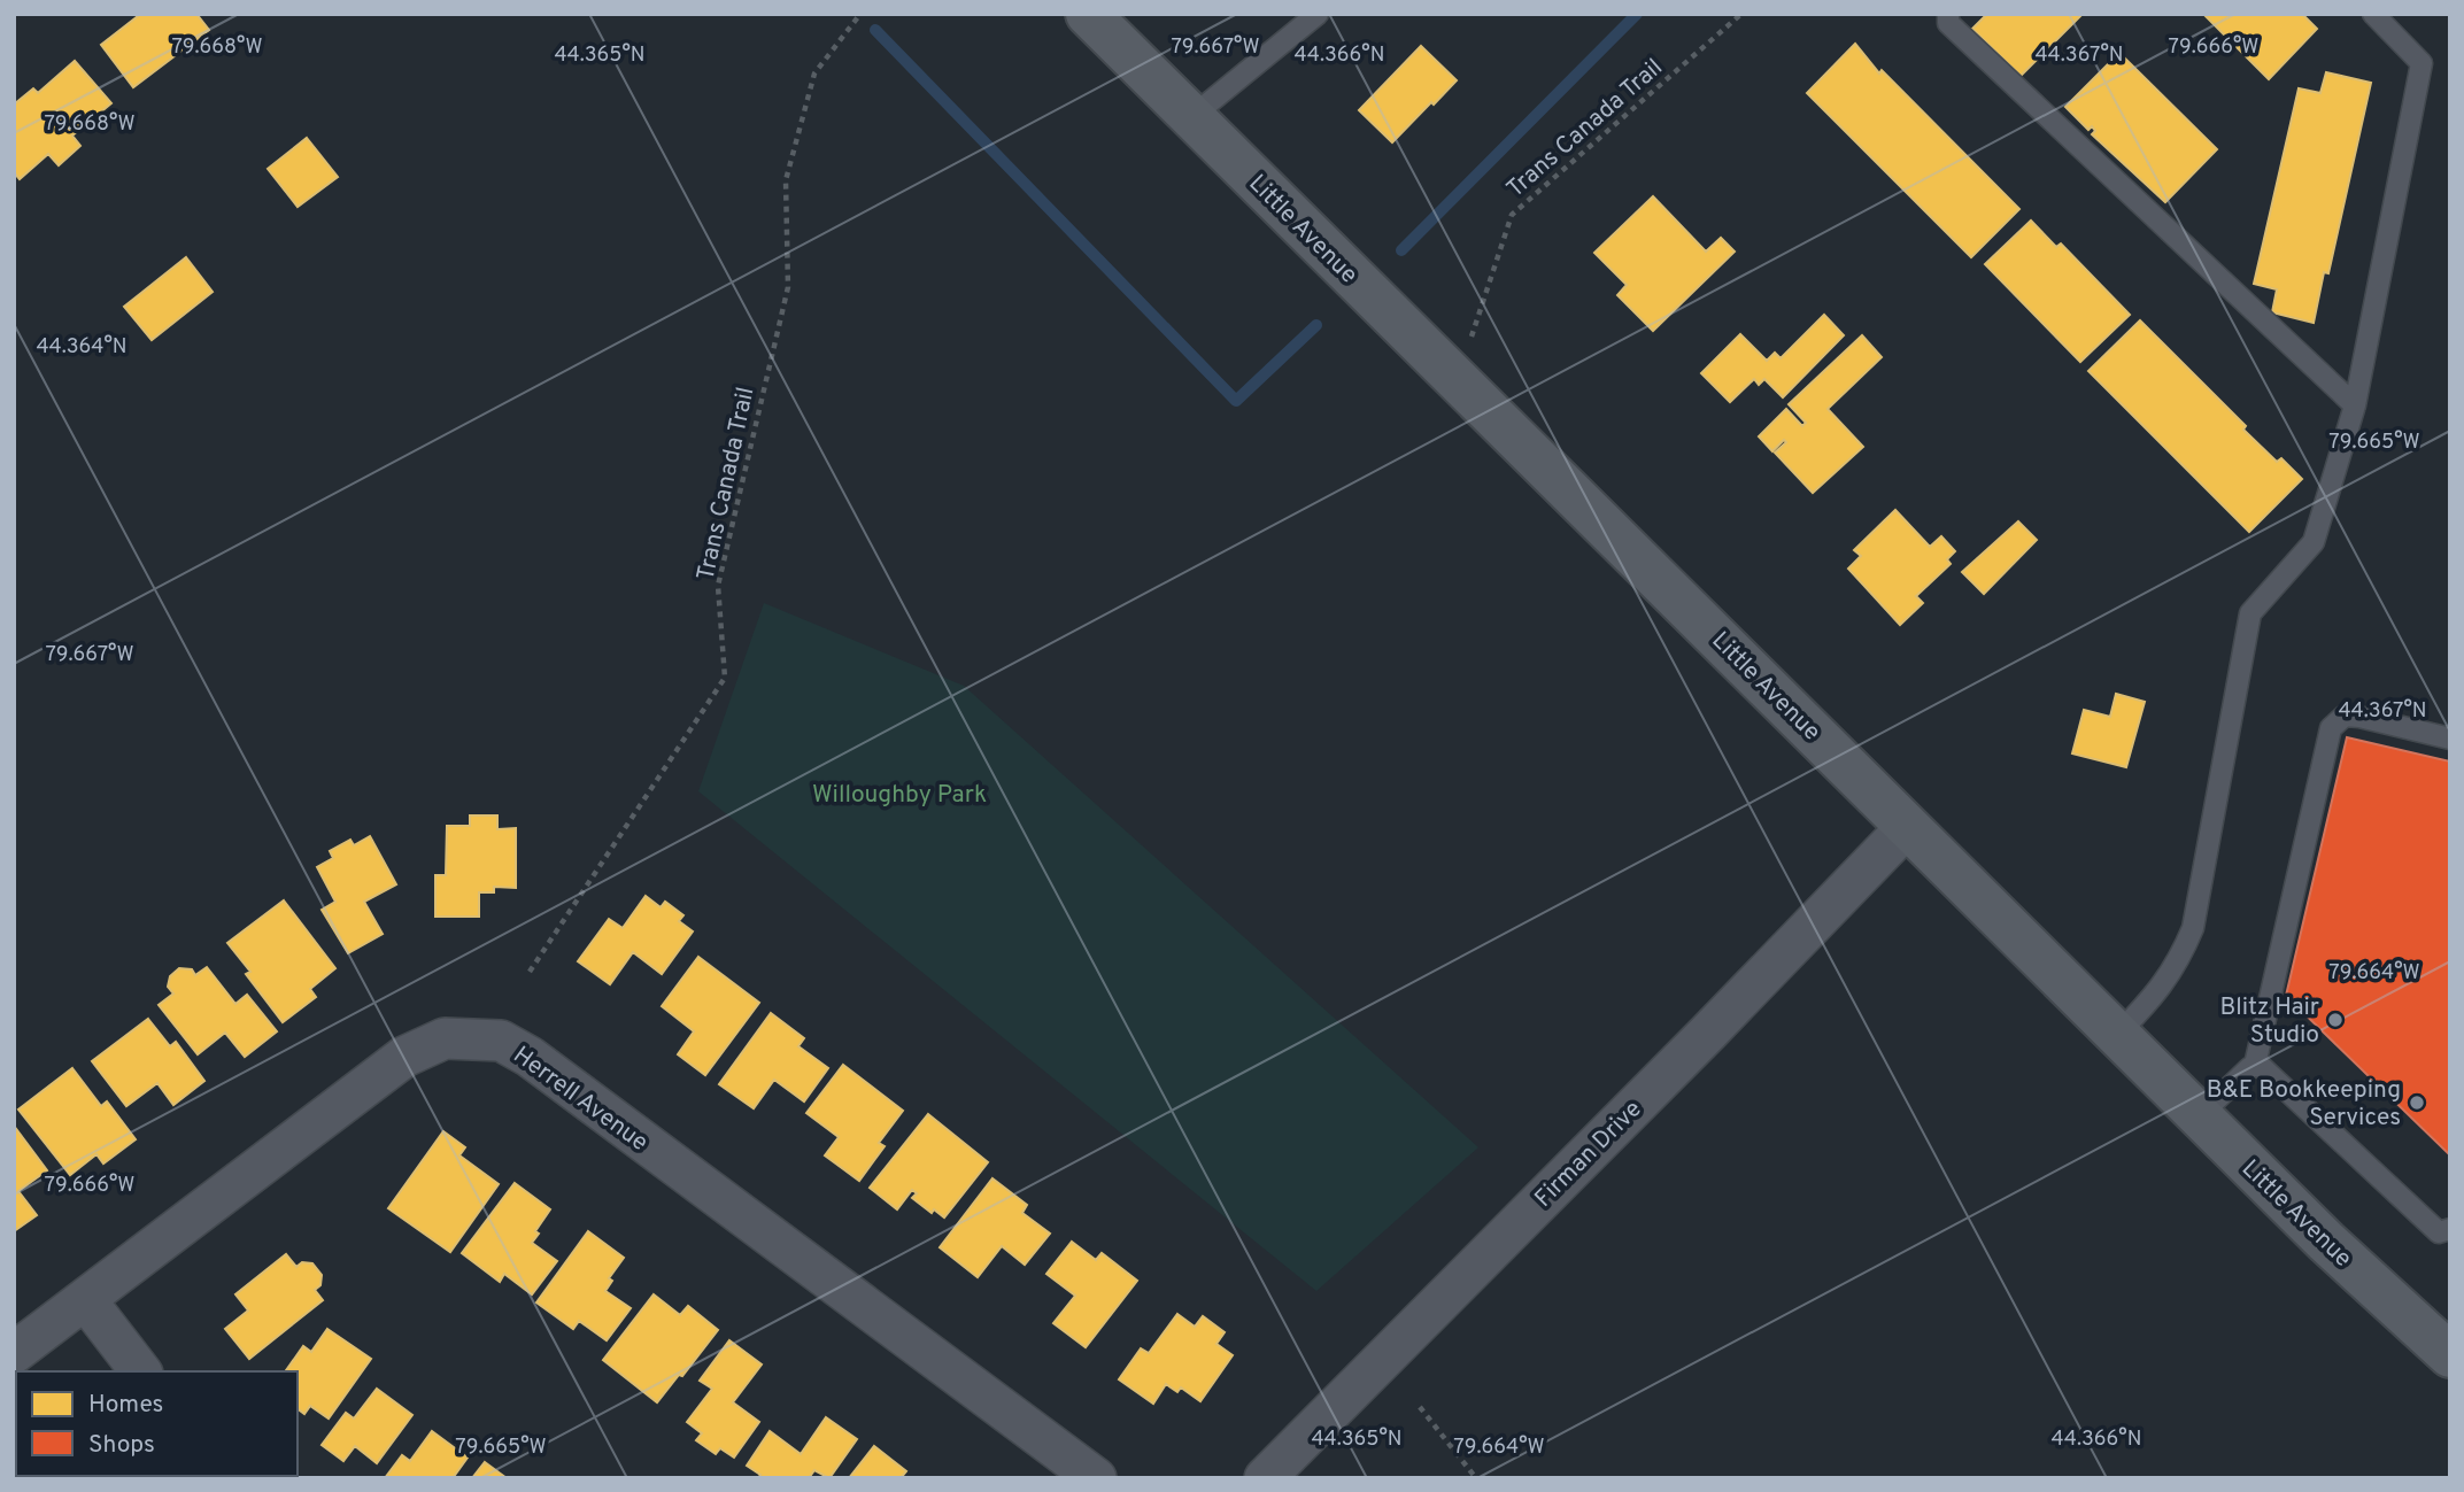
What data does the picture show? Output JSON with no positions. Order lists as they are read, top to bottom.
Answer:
{
  "streets": {
    "street": ["Little Avenue", "Herrell Avenue", "Firman Drive"],
    "path": ["Trans Canada Trail"]
  },
  "crossings": [
    ["Little Avenue", "Firman Drive"]
  ],
  "parks": ["Willoughby Park"],
  "places": ["Blitz Hair Studio", "B&E Bookkeeping Services"],
  "legend": ["Homes", "Shops"],
  "coordinates": [
    "79.668°W",
    "79.667°W",
    "79.666°W",
    "44.365°N",
    "44.366°N",
    "44.367°N",
    "44.364°N",
    "79.665°W",
    "79.664°W"
  ]
}
